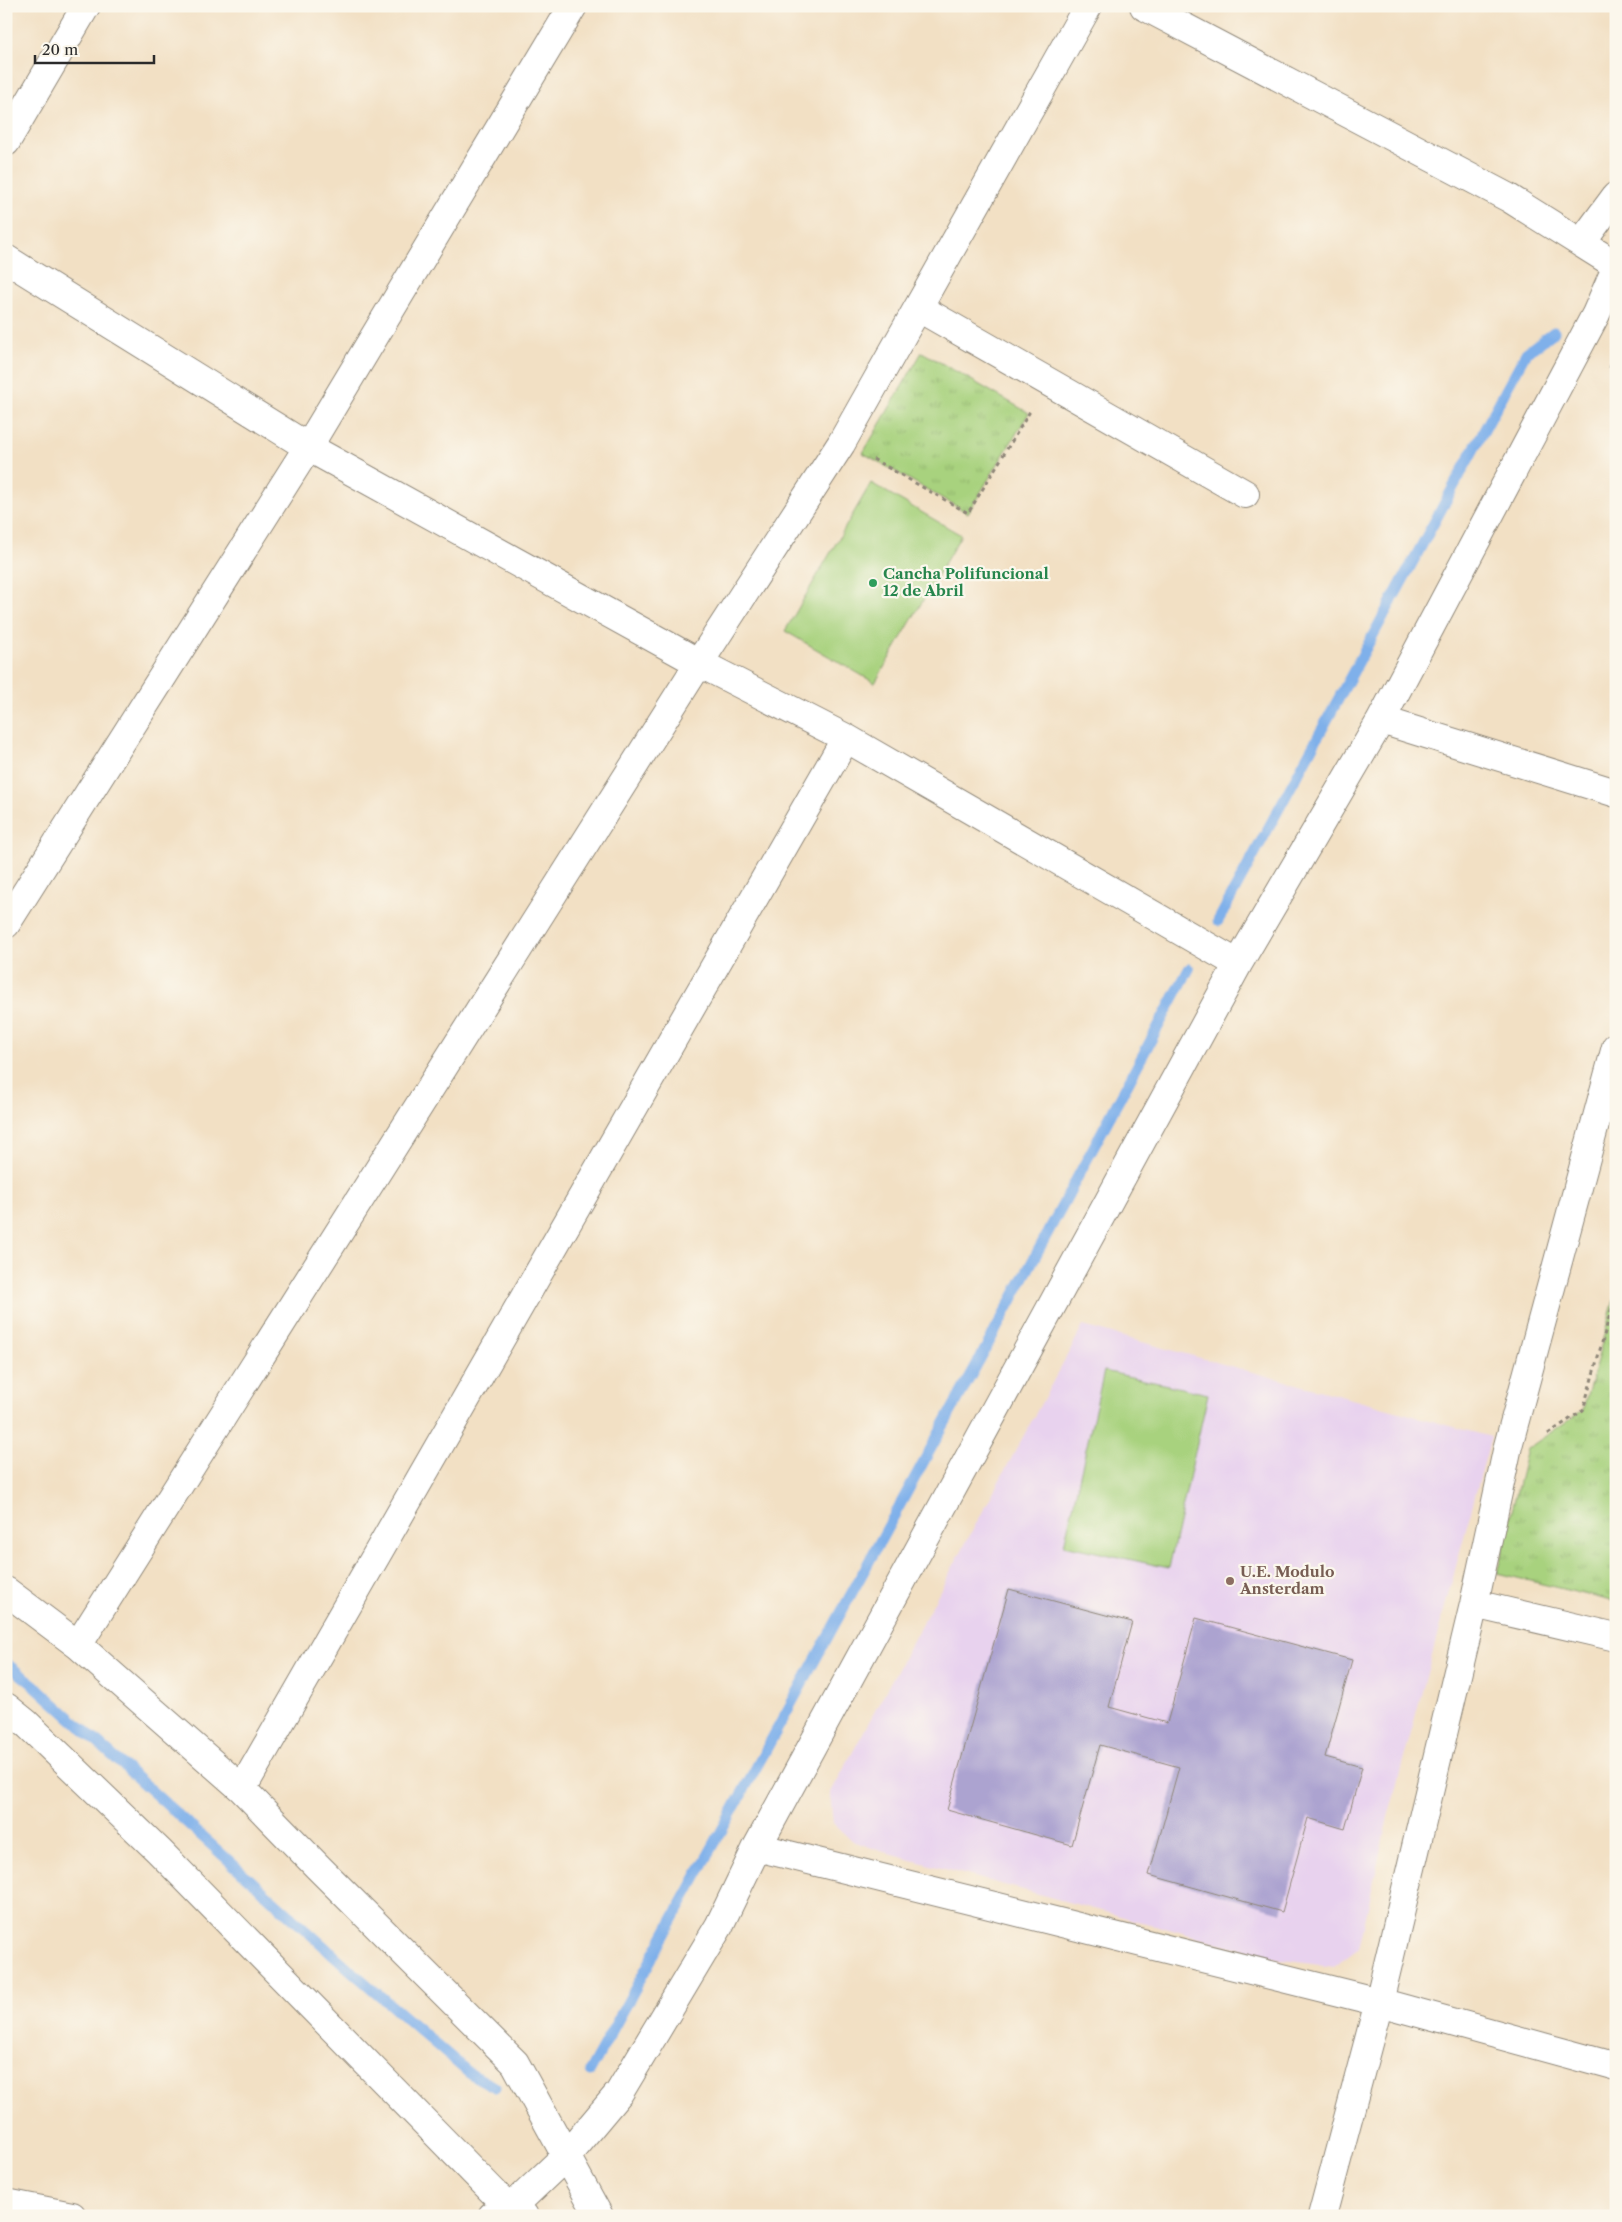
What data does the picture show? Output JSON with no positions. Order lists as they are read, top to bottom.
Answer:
{
  "places": ["Cancha Polifuncional 12 de Abril", "U.E. Modulo Ansterdam"],
  "scale_bar": "20 m"
}
